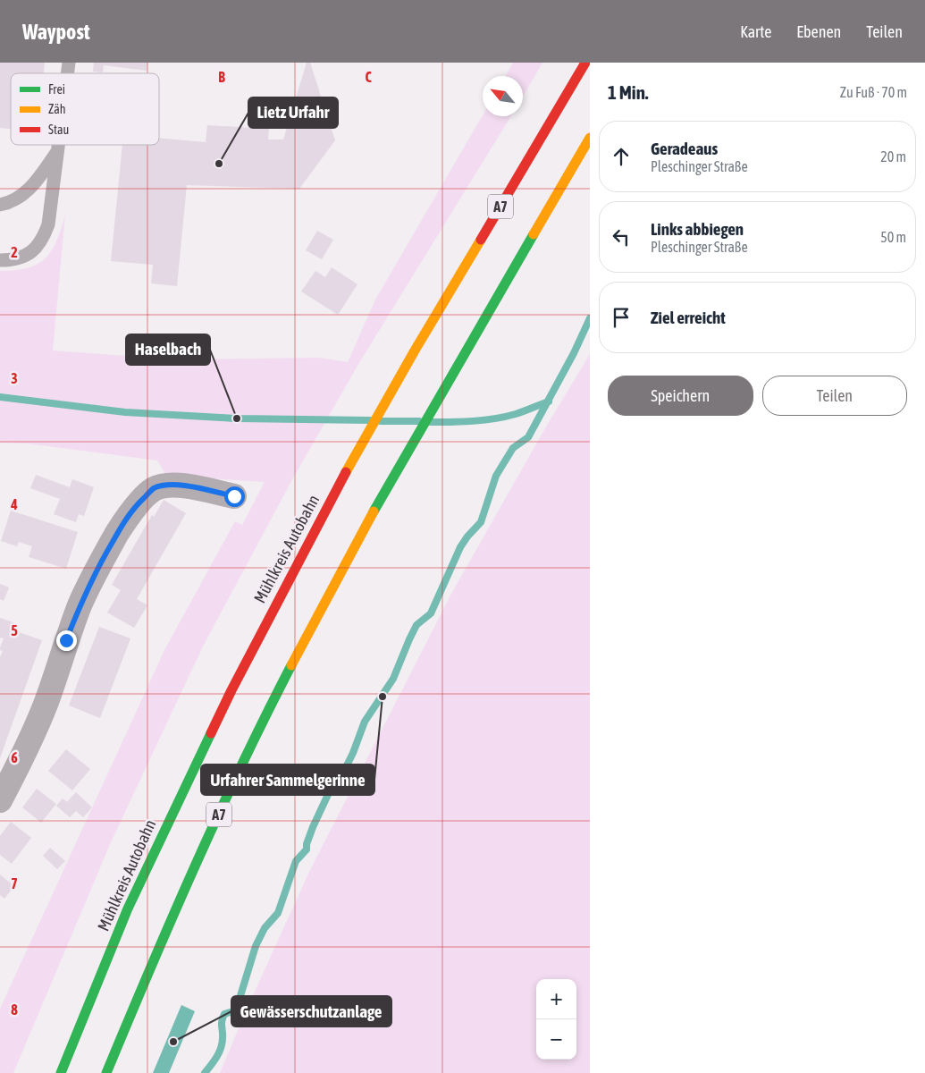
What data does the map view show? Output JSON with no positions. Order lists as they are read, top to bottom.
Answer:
{
  "streets": {
    "highway": ["A7", "Mühlkreis Autobahn"]
  },
  "places": [
    "Lietz Urfahr",
    "Haselbach",
    "Urfahrer Sammelgerinne",
    "Gewässerschutzanlage"
  ],
  "legend": ["Frei", "Zäh", "Stau"],
  "north": "top left",
  "page": {
    "header": "Waypost",
    "nav": ["Karte", "Ebenen", "Teilen"],
    "heading": ["1 Min.", "Zu Fuß · 70 m"],
    "list": [
      ["Geradeaus", "Pleschinger Straße", "20 m"],
      ["Links abbiegen", "Pleschinger Straße", "50 m"],
      "Ziel erreicht"
    ],
    "buttons": ["Speichern", "Teilen"],
    "map_buttons": ["+", "−"]
  },
  "grid": {
    "columns": ["B", "C"],
    "rows": [
      "2",
      "3",
      "4",
      "5",
      "6",
      "7",
      "8"
    ]
  }
}
